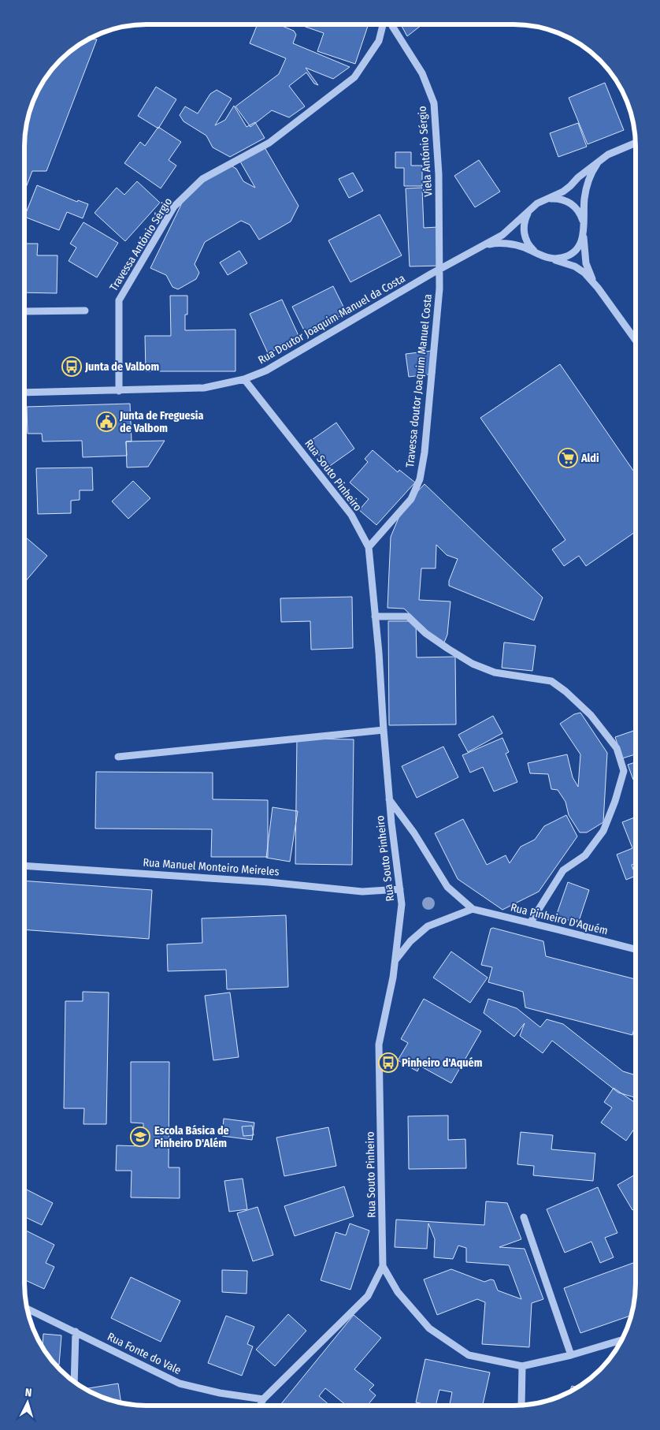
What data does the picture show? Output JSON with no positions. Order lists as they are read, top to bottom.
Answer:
{
  "streets": {
    "street": [
      "Viela António Sérgio",
      "Travessa António Sérgio",
      "Rua Doutor Joaquim Manuel da Costa",
      "Travessa doutor Joaquim Manuel Costa",
      "Rua Souto Pinheiro",
      "Rua Manuel Monteiro Meireles",
      "Rua Pinheiro D'Aquém",
      "Rua Fonte do Vale"
    ]
  },
  "crossings": [
    ["Viela António Sérgio", "Rua Doutor Joaquim Manuel da Costa"],
    ["Viela António Sérgio", "Travessa doutor Joaquim Manuel Costa"],
    ["Travessa António Sérgio", "Rua Doutor Joaquim Manuel da Costa"],
    ["Rua Doutor Joaquim Manuel da Costa", "Travessa doutor Joaquim Manuel Costa"],
    ["Rua Doutor Joaquim Manuel da Costa", "Rua Souto Pinheiro"],
    ["Travessa doutor Joaquim Manuel Costa", "Rua Souto Pinheiro"],
    ["Rua Souto Pinheiro", "Rua Manuel Monteiro Meireles"],
    ["Rua Souto Pinheiro", "Rua Pinheiro D'Aquém"],
    ["Rua Souto Pinheiro", "Rua Fonte do Vale"]
  ],
  "places": {
    "bus stop": ["Junta de Valbom", "Pinheiro d'Aquém"],
    "public building": ["Junta de Freguesia de Valbom"],
    "supermarket": ["Aldi"],
    "school or university": ["Escola Básica de Pinheiro D'Além"]
  },
  "north": "top"
}
